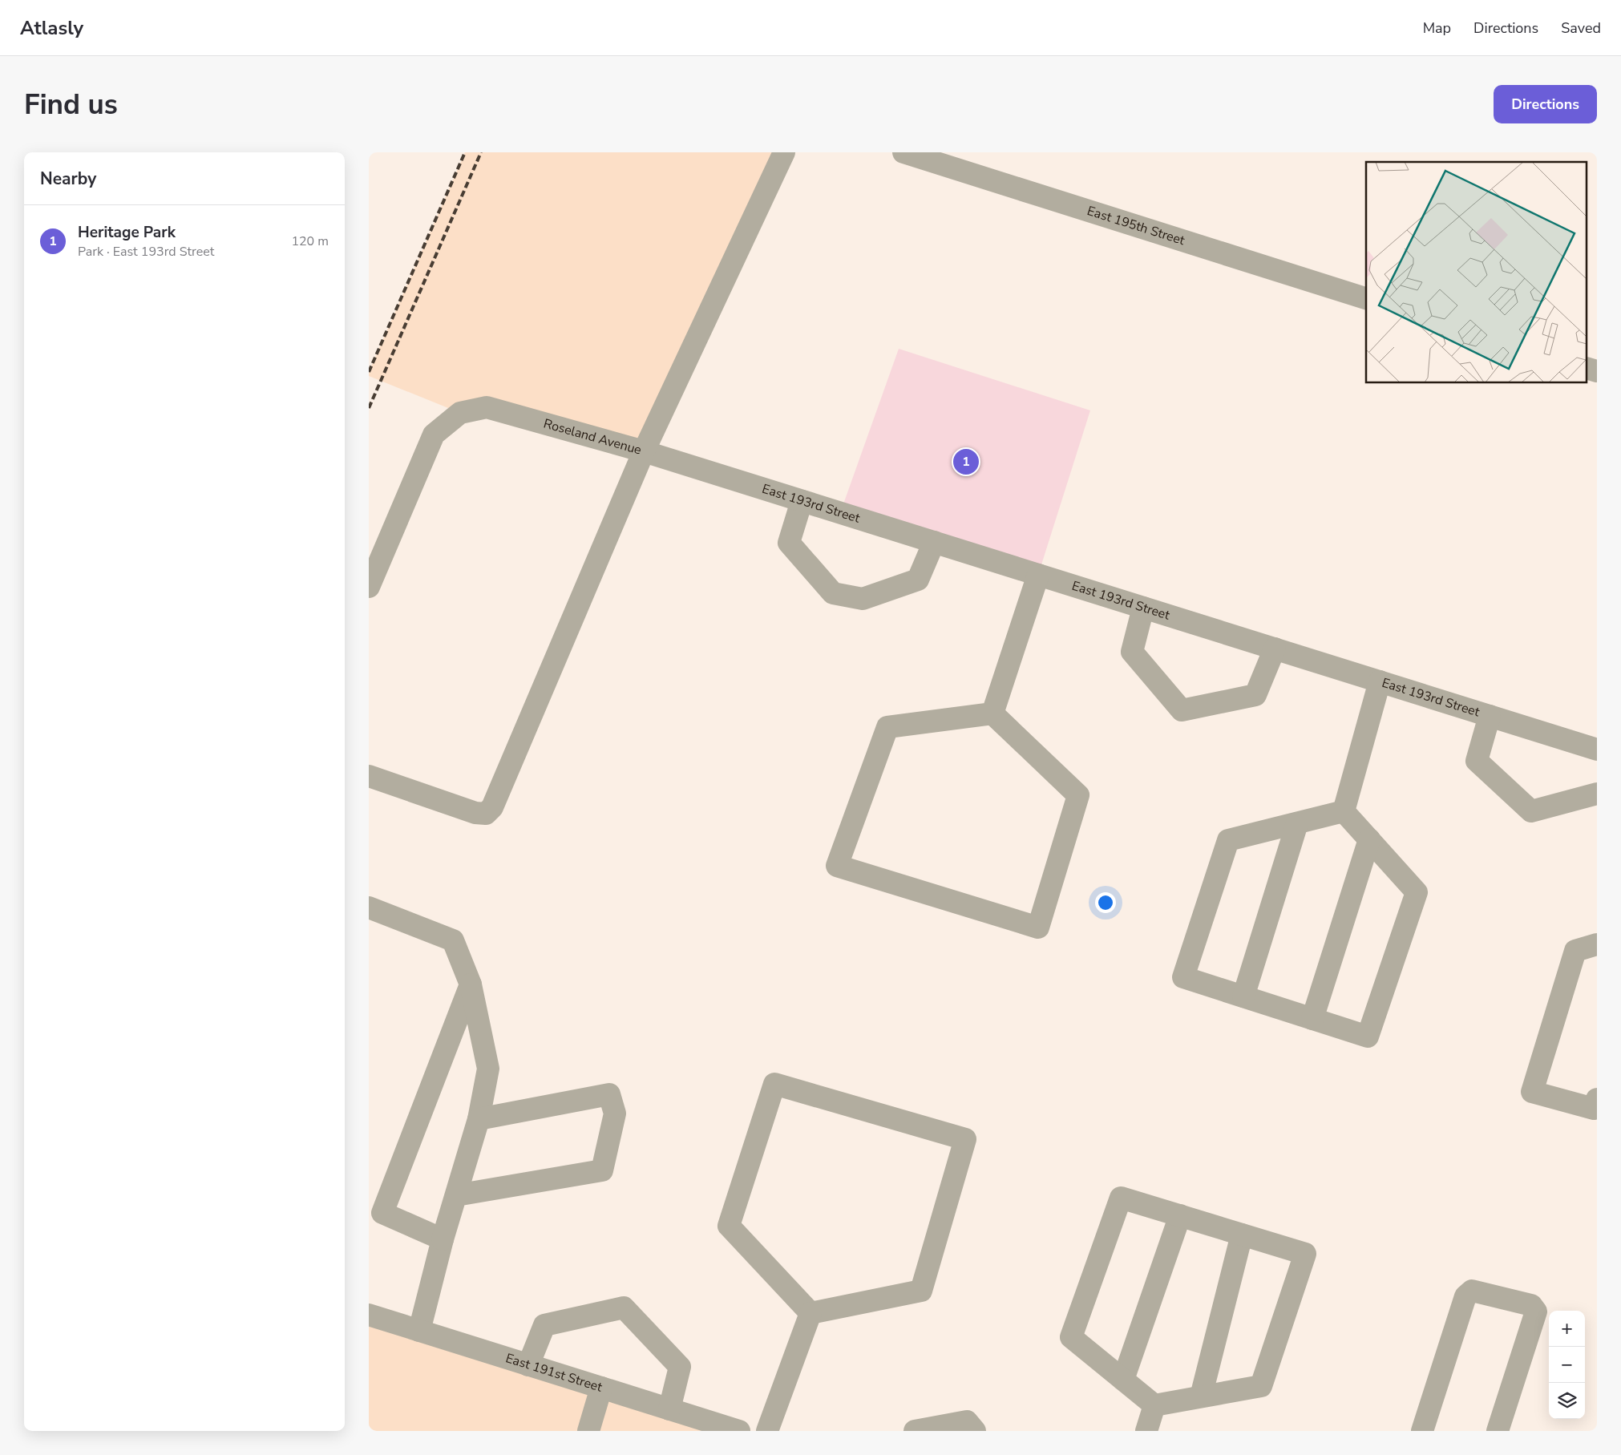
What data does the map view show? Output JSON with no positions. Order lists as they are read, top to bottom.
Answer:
{
  "streets": {
    "street": [
      "East 195th Street",
      "Roseland Avenue",
      "East 193rd Street",
      "East 191st Street"
    ]
  },
  "crossings": [
    ["Roseland Avenue", "East 193rd Street"]
  ],
  "page": {
    "header": "Atlasly",
    "nav": ["Map", "Directions", "Saved"],
    "buttons": "Directions",
    "title": "Find us",
    "heading": "Nearby",
    "list": [
      {
        "mark": "1",
        "name": "Heritage Park",
        "note": "Park · East 193rd Street",
        "value": "120 m"
      }
    ],
    "pins": "1",
    "map_buttons": ["+", "−"]
  }
}
